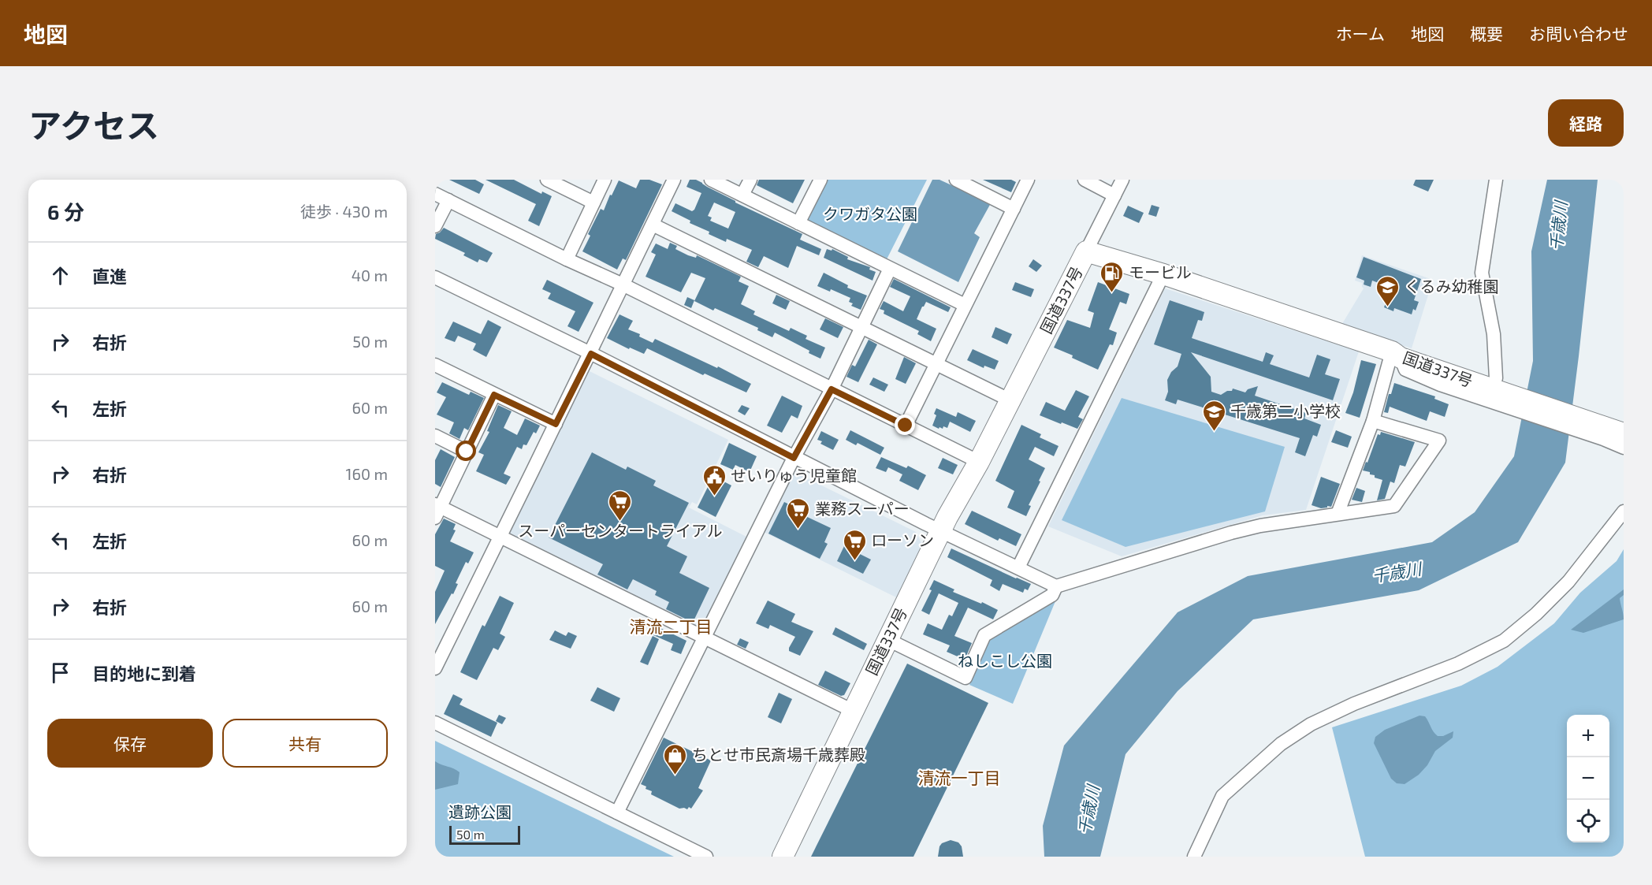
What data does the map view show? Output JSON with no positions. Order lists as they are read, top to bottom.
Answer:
{
  "streets": {
    "highway": ["国道337号"]
  },
  "districts": ["清流二丁目", "清流一丁目"],
  "water": ["千歳川"],
  "parks": ["クワガタ公園", "ねしこし公園", "遺跡公園"],
  "places": {
    "fuel station": ["モービル"],
    "school or university": ["くるみ幼稚園", "千歳第二小学校"],
    "public building": ["せいりゅう児童館"],
    "supermarket": ["スーパーセンタートライアル", "業務スーパー", "ローソン"],
    "shop": ["ちとせ市民斎場千歳葬殿"]
  },
  "scale_bar": "50 m",
  "page": {
    "header": "地図",
    "nav": [
      "ホーム",
      "地図",
      "概要",
      "お問い合わせ"
    ],
    "title": "アクセス",
    "buttons": [
      "経路",
      ["保存", "共有"]
    ],
    "heading": ["6 分", "徒歩 · 430 m"],
    "list": [
      ["直進", "40 m"],
      ["右折", "50 m"],
      ["左折", "60 m"],
      ["右折", "160 m"],
      ["左折", "60 m"],
      ["右折", "60 m"],
      "目的地に到着"
    ],
    "map_buttons": ["+", "−"],
    "scale": "50 m"
  }
}
